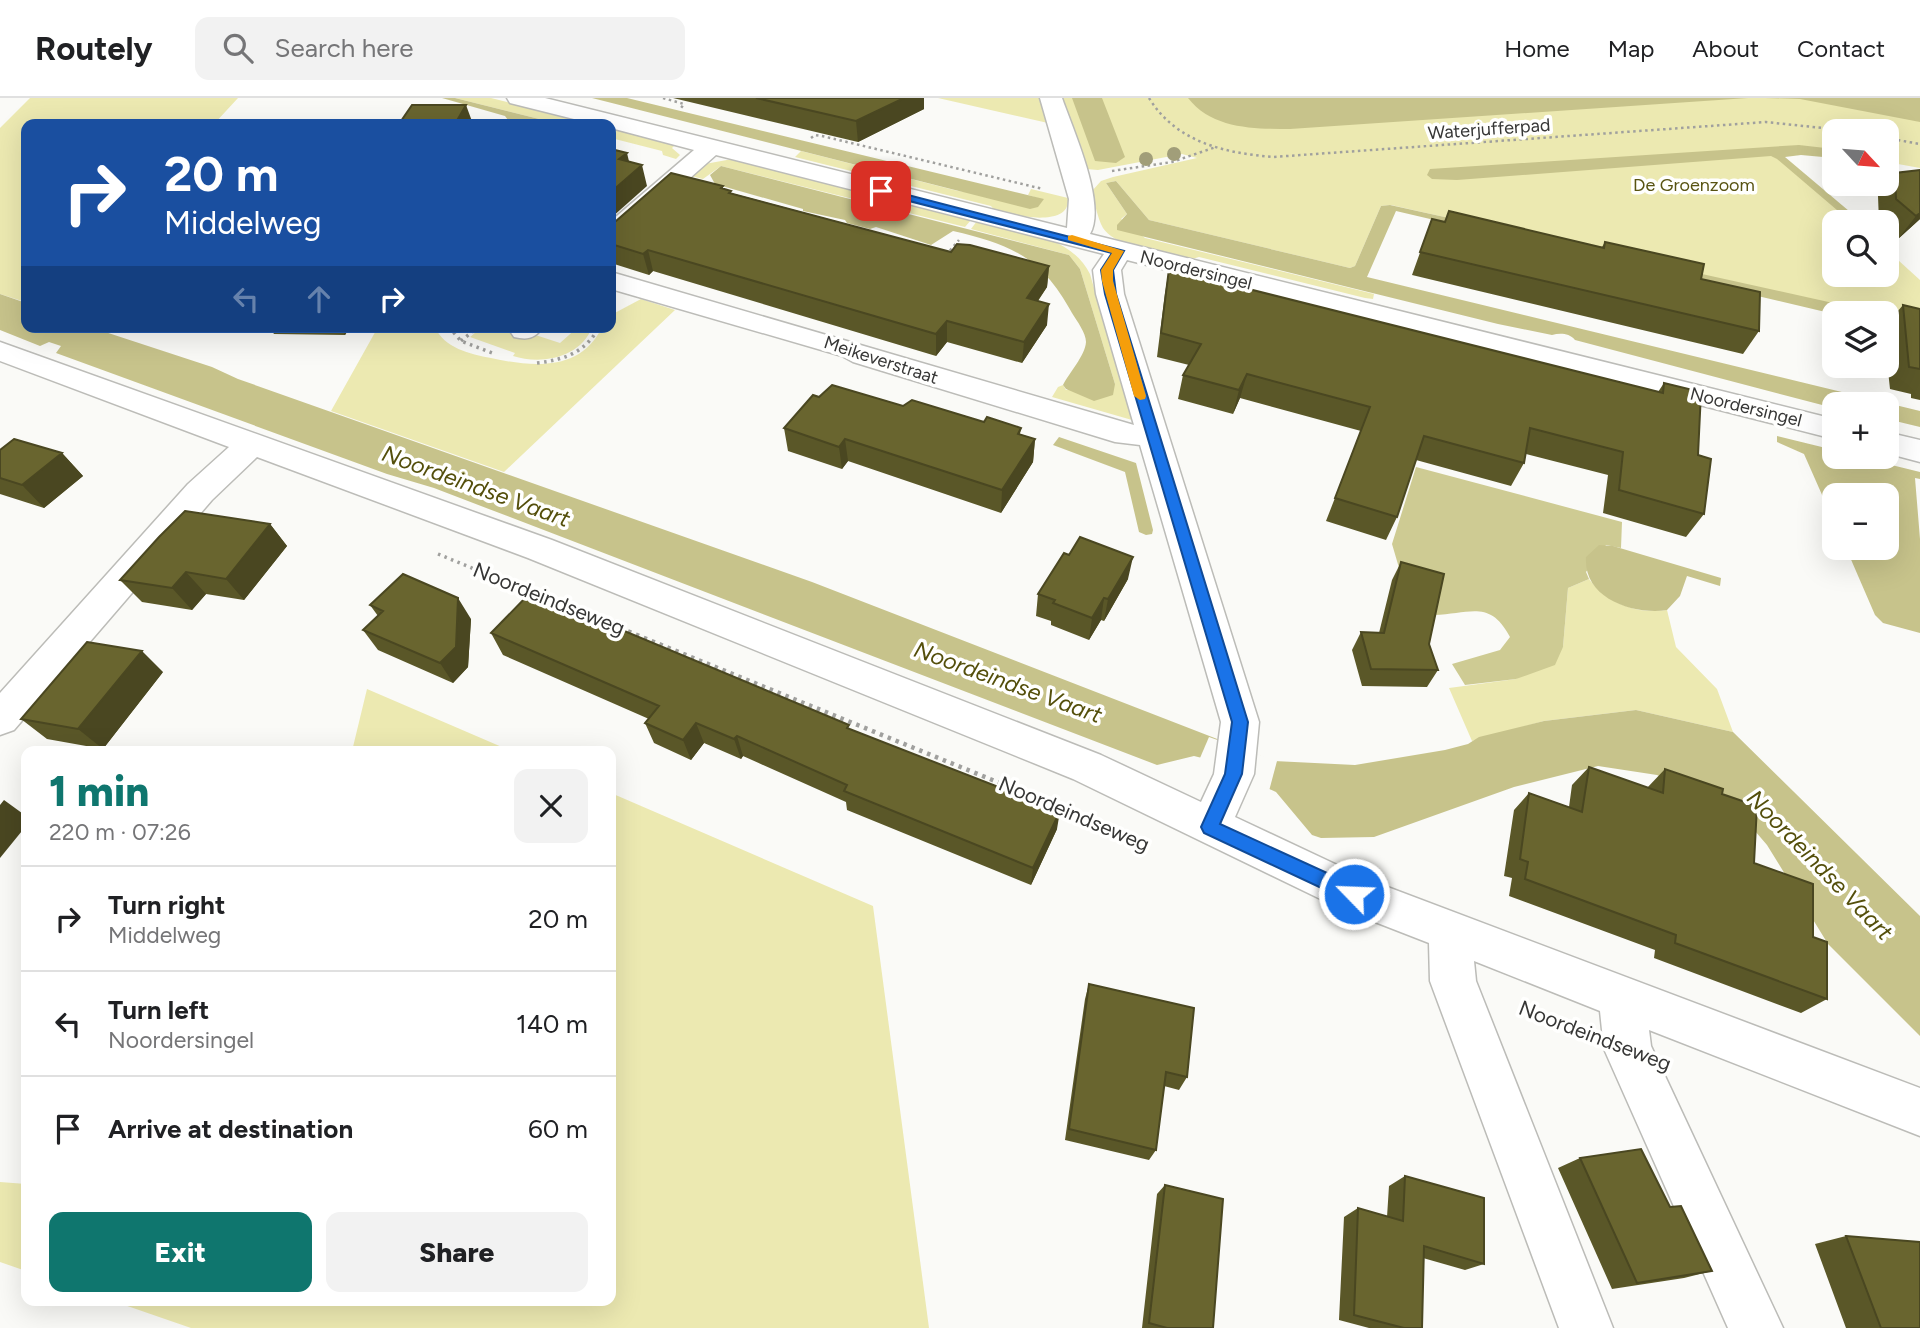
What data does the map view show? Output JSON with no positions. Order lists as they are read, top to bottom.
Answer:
{
  "streets": {
    "street": ["Noordersingel", "Meikeverstraat", "Noordeindseweg"],
    "path": ["Waterjufferpad"]
  },
  "water": ["Noordeindse Vaart"],
  "parks": ["De Groenzoom"],
  "north": "bottom right",
  "page": {
    "header": "Routely",
    "search": "Search here",
    "nav": [
      "Home",
      "Map",
      "About",
      "Contact"
    ],
    "map_buttons": ["+", "−"],
    "turn": ["20 m", "Middelweg"],
    "heading": ["1 min", "220 m · 07:26"],
    "list": [
      {
        "name": "Turn right",
        "note": "Middelweg",
        "value": "20 m"
      },
      {
        "name": "Turn left",
        "note": "Noordersingel",
        "value": "140 m"
      },
      {
        "name": "Arrive at destination",
        "value": "60 m"
      }
    ],
    "buttons": ["Exit", "Share"]
  }
}
